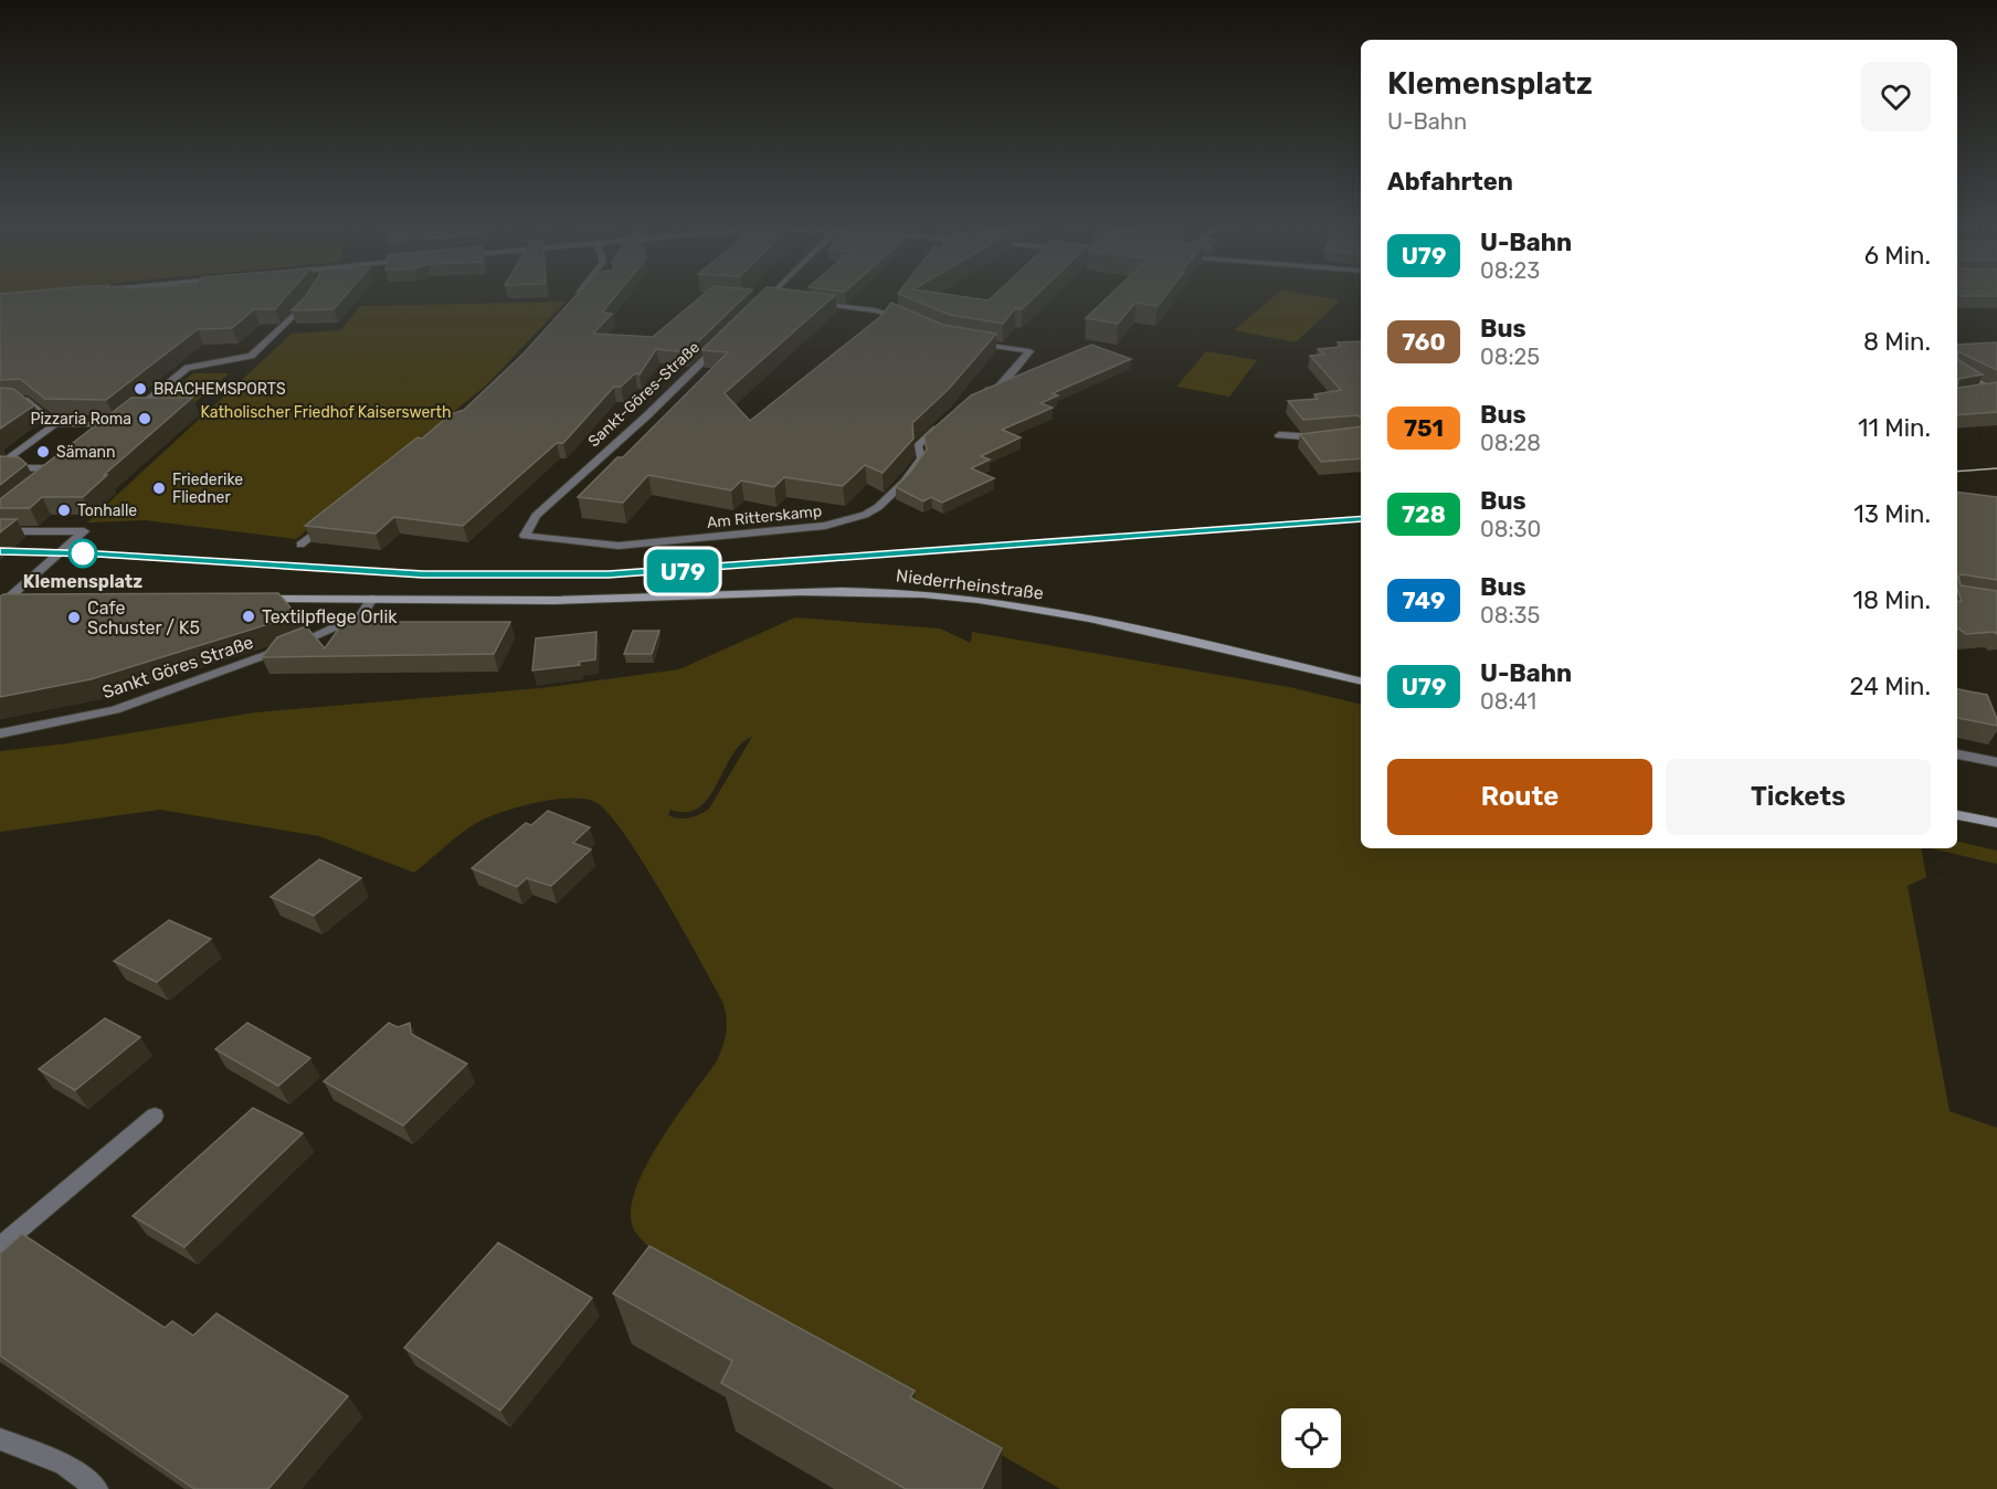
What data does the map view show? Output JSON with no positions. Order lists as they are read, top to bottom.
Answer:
{
  "streets": {
    "main road": ["Niederrheinstraße"],
    "street": ["Sankt-Göres-Straße", "Am Ritterskamp", "Sankt Göres Straße"]
  },
  "crossings": [
    ["Sankt-Göres-Straße", "Am Ritterskamp"],
    ["Niederrheinstraße", "Sankt Göres Straße"]
  ],
  "parks": ["Katholischer Friedhof Kaiserswerth"],
  "places": [
    "BRACHEMSPORTS",
    "Pizzaria Roma",
    "Sämann",
    "Friederike Fliedner",
    "Tonhalle",
    "Klemensplatz",
    "Textilpflege Orlik",
    "Cafe Schuster / K5"
  ],
  "lines": ["metro line U79"],
  "page": {
    "on_map": "U79",
    "heading": [
      ["Klemensplatz", "U-Bahn"],
      "Abfahrten"
    ],
    "list": [
      {
        "mark": "U79",
        "name": "U-Bahn",
        "note": "08:23",
        "value": "6 Min."
      },
      {
        "mark": "760",
        "name": "Bus",
        "note": "08:25",
        "value": "8 Min."
      },
      {
        "mark": "751",
        "name": "Bus",
        "note": "08:28",
        "value": "11 Min."
      },
      {
        "mark": "728",
        "name": "Bus",
        "note": "08:30",
        "value": "13 Min."
      },
      {
        "mark": "749",
        "name": "Bus",
        "note": "08:35",
        "value": "18 Min."
      },
      {
        "mark": "U79",
        "name": "U-Bahn",
        "note": "08:41",
        "value": "24 Min."
      }
    ],
    "buttons": ["Route", "Tickets"]
  }
}
